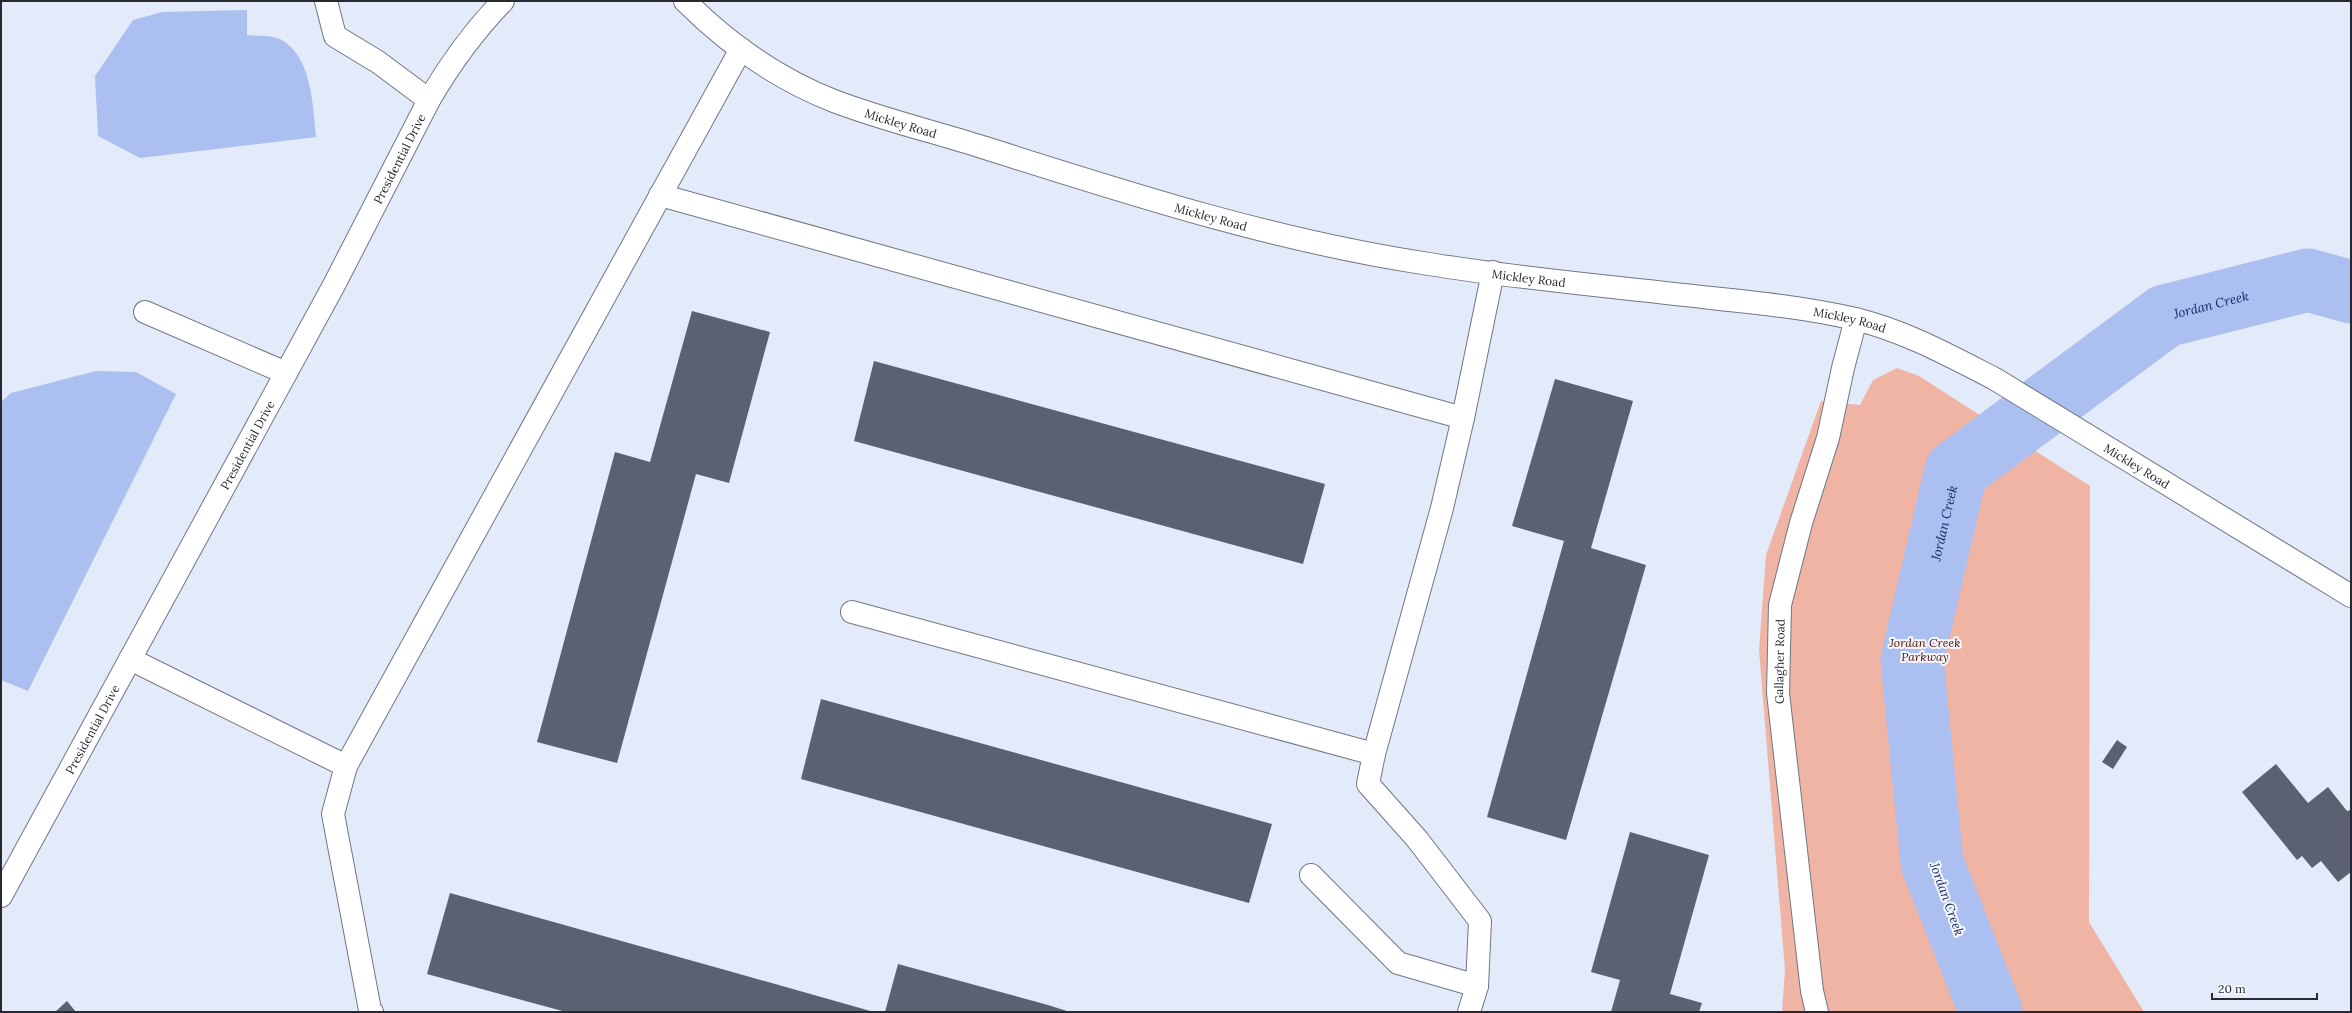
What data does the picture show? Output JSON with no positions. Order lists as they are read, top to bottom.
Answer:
{
  "streets": {
    "street": ["Mickley Road", "Presidential Drive", "Gallagher Road"]
  },
  "crossings": [
    ["Mickley Road", "Gallagher Road"]
  ],
  "water": ["Jordan Creek"],
  "parks": ["Jordan Creek Parkway"],
  "scale_bar": "20 m"
}
